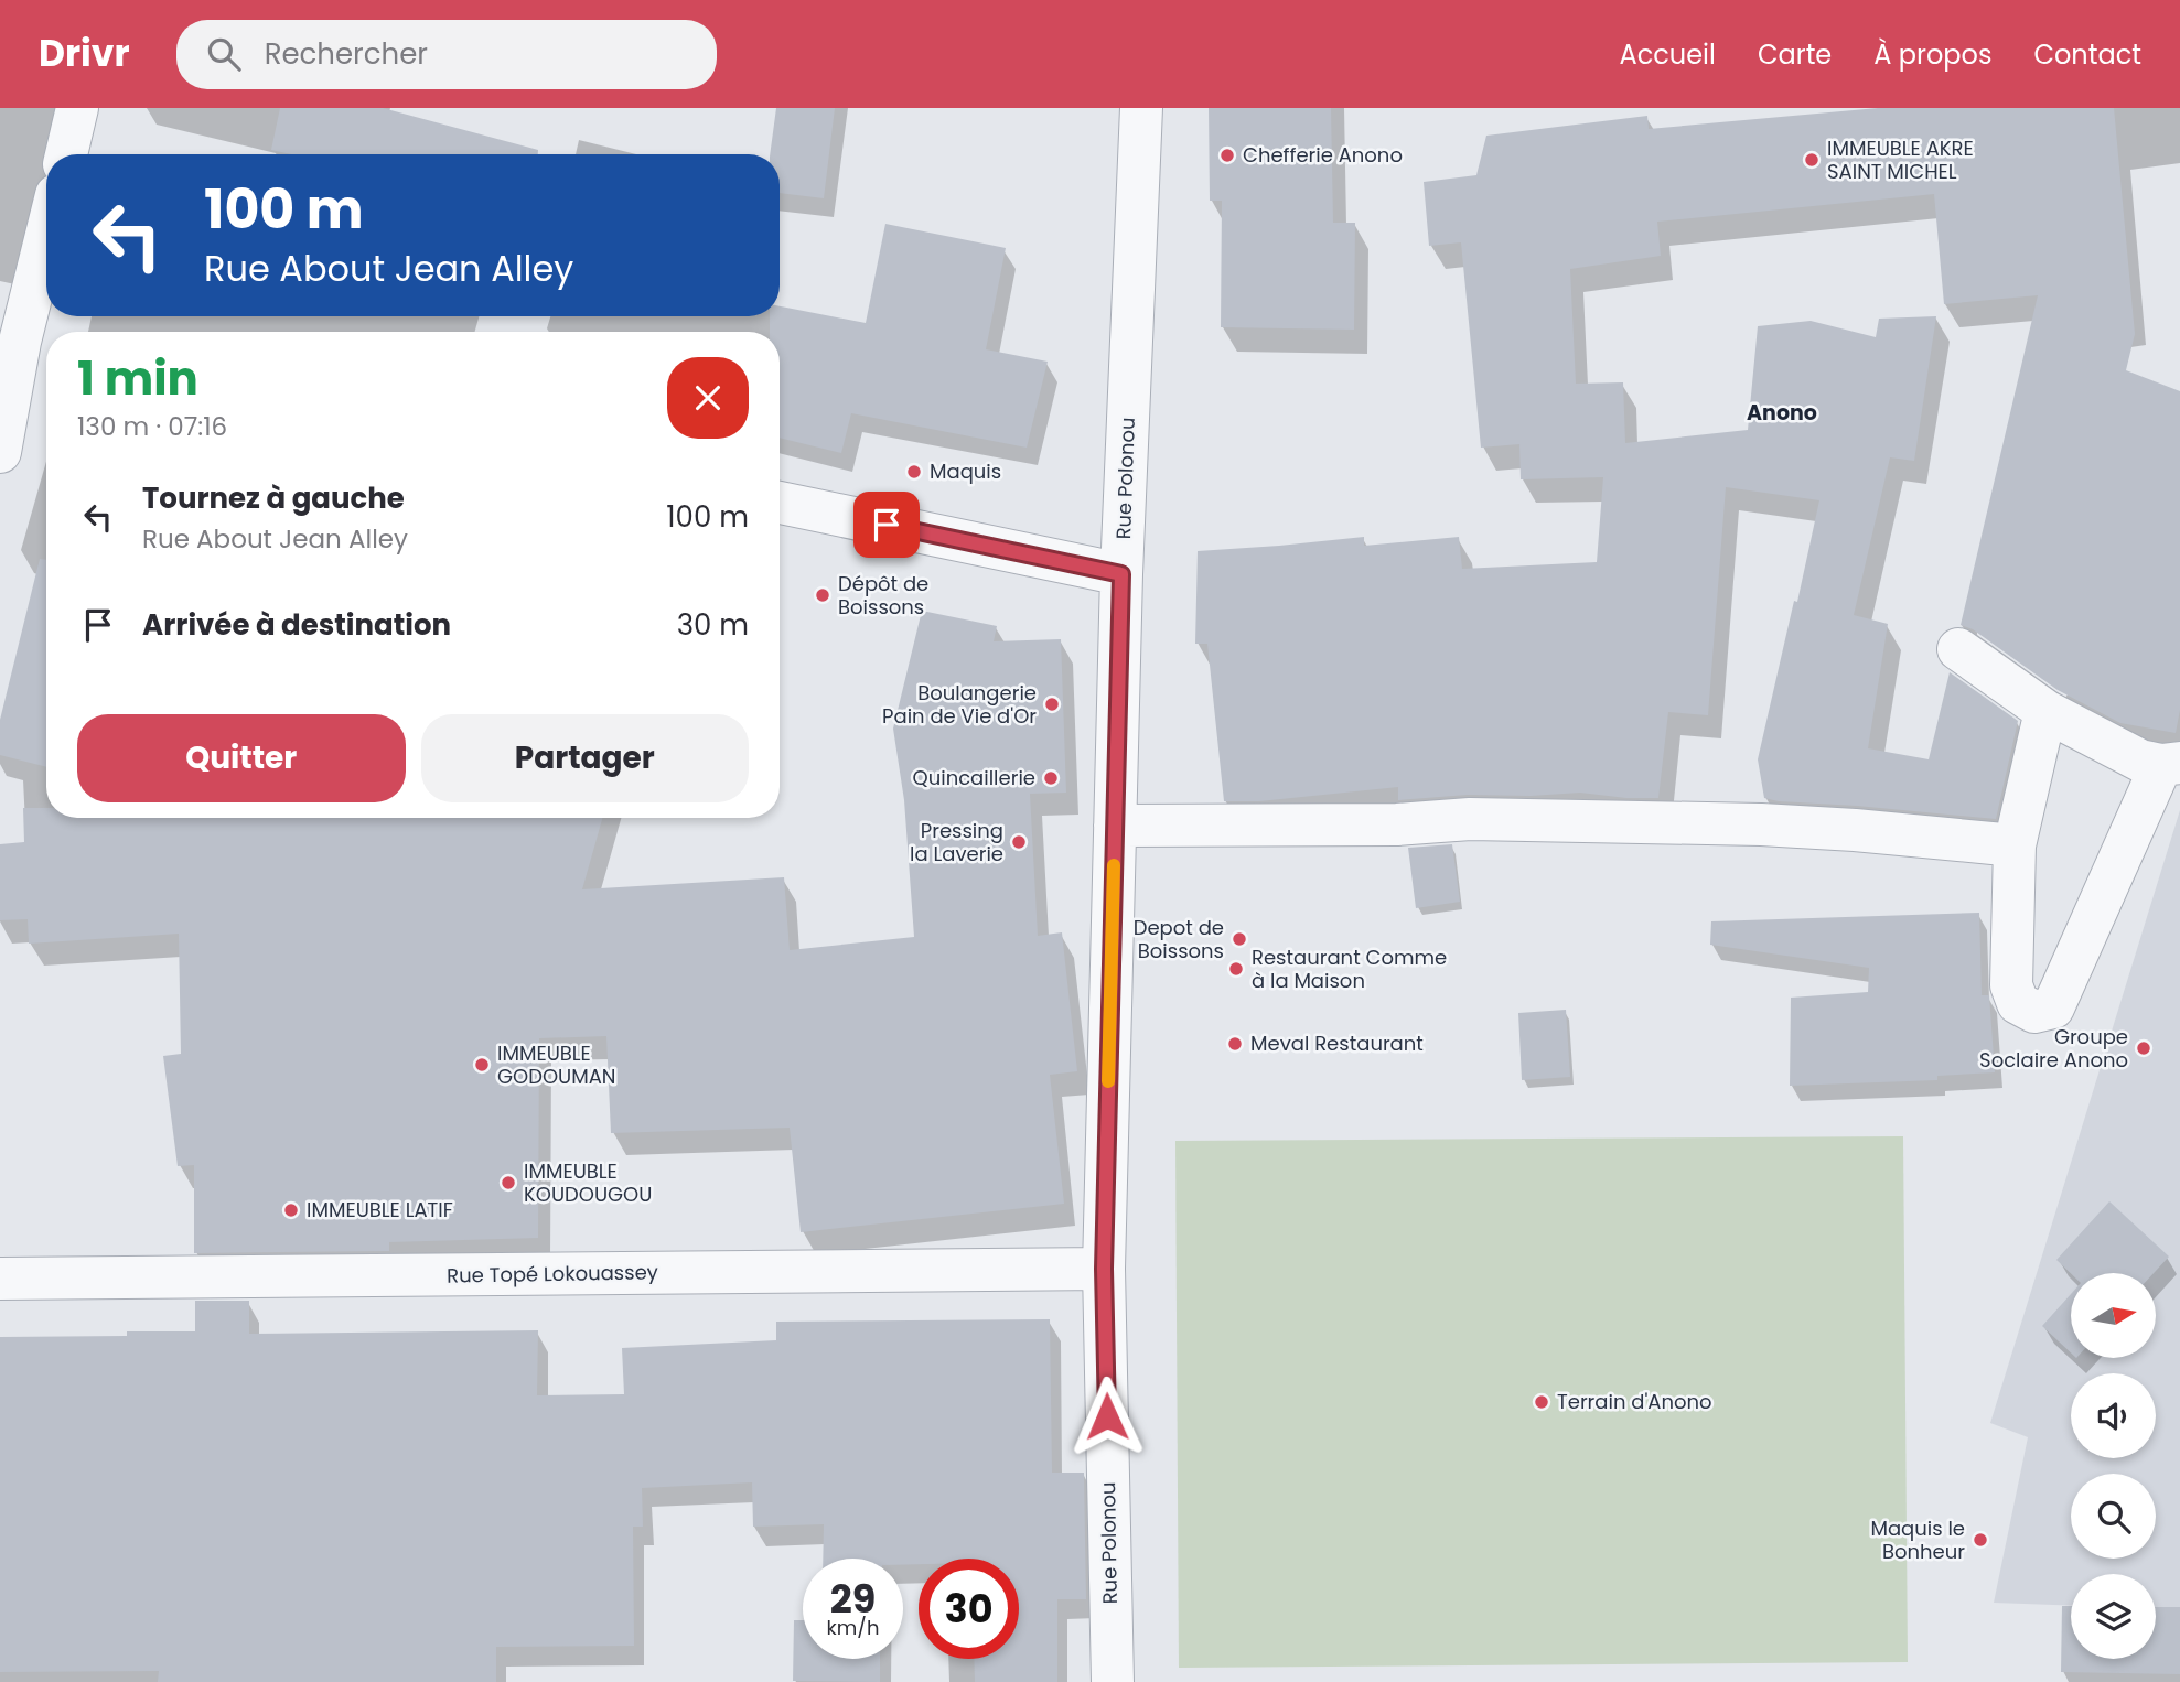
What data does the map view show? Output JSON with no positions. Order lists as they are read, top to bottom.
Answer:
{
  "streets": {
    "street": ["Rue Polonou", "Rue Topé Lokouassey"]
  },
  "crossings": [
    ["Rue Polonou", "Rue Topé Lokouassey"]
  ],
  "districts": ["Anono"],
  "places": [
    "Chefferie Anono",
    "IMMEUBLE AKRE SAINT MICHEL",
    "Maquis",
    "Dépôt de Boissons",
    "Boulangerie Pain de Vie d'Or",
    "Quincaillerie",
    "Pressing la Laverie",
    "Depot de Boissons",
    "Restaurant Comme à la Maison",
    "Meval Restaurant",
    "Groupe Soclaire Anono",
    "IMMEUBLE GODOUMAN",
    "IMMEUBLE KOUDOUGOU",
    "IMMEUBLE LATIF",
    "Terrain d'Anono",
    "Maquis le Bonheur"
  ],
  "north": "right",
  "page": {
    "header": "Drivr",
    "search": "Rechercher",
    "nav": [
      "Accueil",
      "Carte",
      "À propos",
      "Contact"
    ],
    "turn": ["100 m", "Rue About Jean Alley"],
    "heading": ["1 min", "130 m · 07:16"],
    "list": [
      {
        "name": "Tournez à gauche",
        "note": "Rue About Jean Alley",
        "value": "100 m"
      },
      {
        "name": "Arrivée à destination",
        "value": "30 m"
      }
    ],
    "buttons": ["Quitter", "Partager"],
    "speed": "29 km/h",
    "limit": "30"
  }
}
